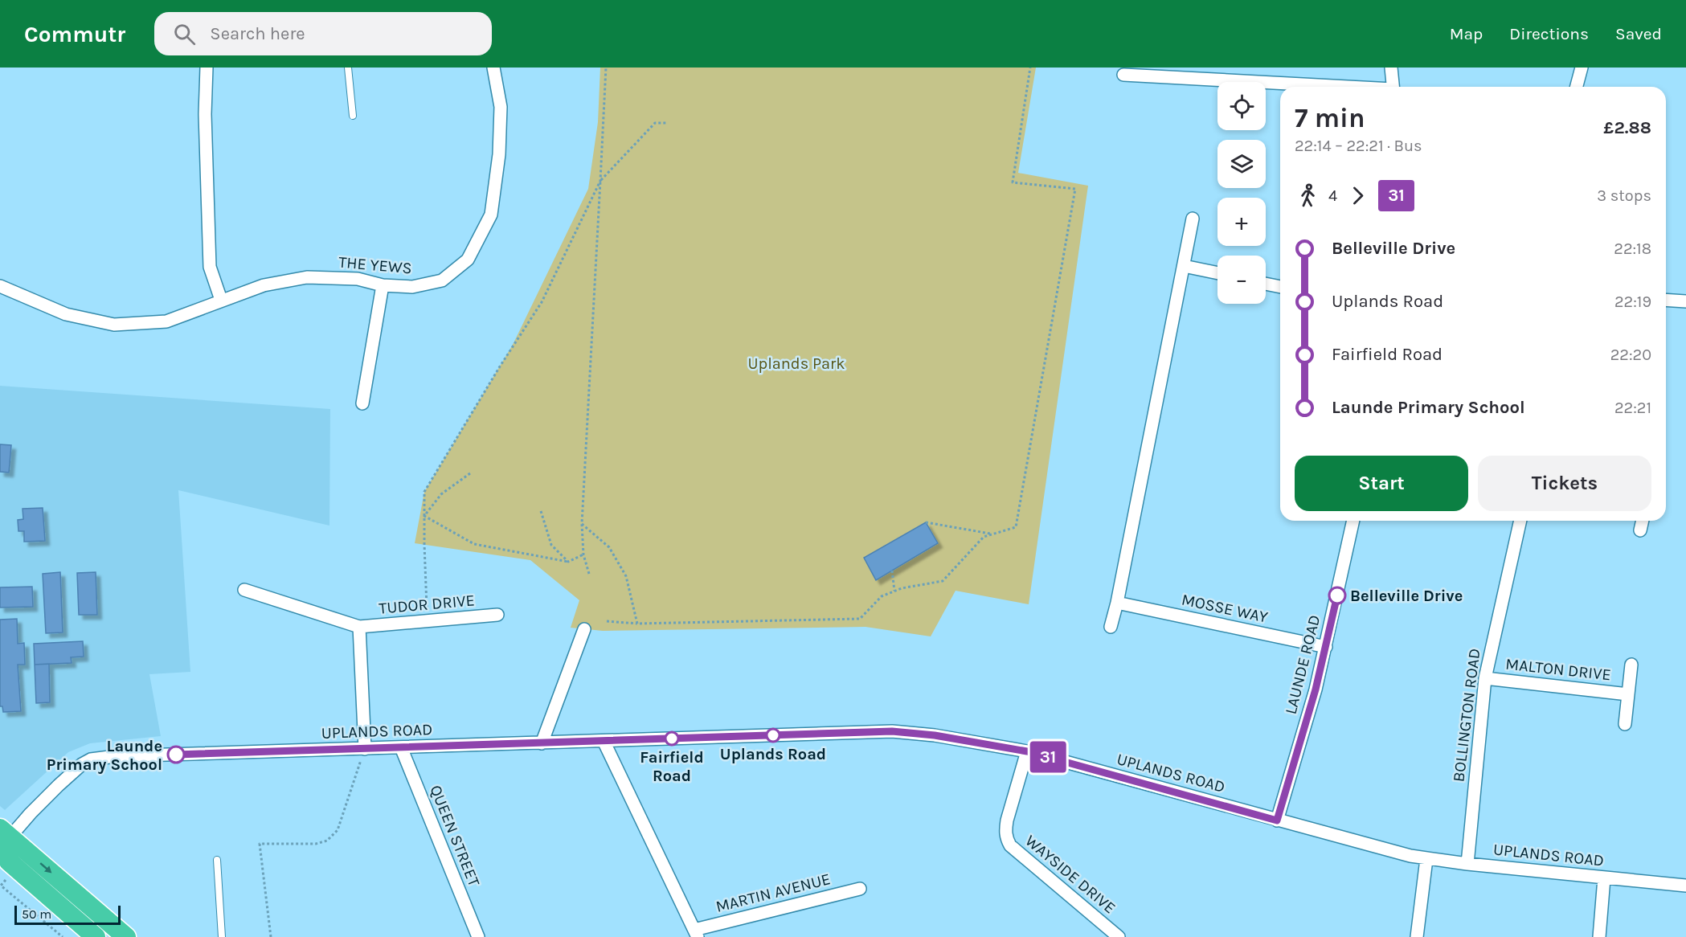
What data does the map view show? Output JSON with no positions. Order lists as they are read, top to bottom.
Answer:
{
  "streets": {
    "street": [
      "THE YEWS",
      "TUDOR DRIVE",
      "MOSSE WAY",
      "LAUNDE ROAD",
      "MALTON DRIVE",
      "BOLLINGTON ROAD",
      "UPLANDS ROAD",
      "QUEEN STREET",
      "WAYSIDE DRIVE",
      "MARTIN AVENUE"
    ]
  },
  "crossings": [
    ["TUDOR DRIVE", "UPLANDS ROAD"],
    ["MOSSE WAY", "LAUNDE ROAD"],
    ["LAUNDE ROAD", "UPLANDS ROAD"],
    ["MALTON DRIVE", "BOLLINGTON ROAD"],
    ["BOLLINGTON ROAD", "UPLANDS ROAD"],
    ["UPLANDS ROAD", "QUEEN STREET"],
    ["UPLANDS ROAD", "WAYSIDE DRIVE"]
  ],
  "parks": ["Uplands Park"],
  "places": [
    "Belleville Drive",
    "Uplands Road",
    "Fairfield Road",
    "Launde Primary School"
  ],
  "lines": ["bus line 31"],
  "scale_bar": "50 m",
  "page": {
    "header": "Commutr",
    "search": "Search here",
    "nav": ["Map", "Directions", "Saved"],
    "on_map": "31",
    "map_buttons": ["+", "−"],
    "heading": ["7 min", "22:14 – 22:21 · Bus", "£2.88"],
    "legs": ["4", "31", "3 stops"],
    "list": [
      {
        "name": "Belleville Drive",
        "value": "22:18"
      },
      {
        "name": "Uplands Road",
        "value": "22:19"
      },
      {
        "name": "Fairfield Road",
        "value": "22:20"
      },
      {
        "name": "Launde Primary School",
        "value": "22:21"
      }
    ],
    "buttons": ["Start", "Tickets"],
    "scale": "50 m"
  }
}
